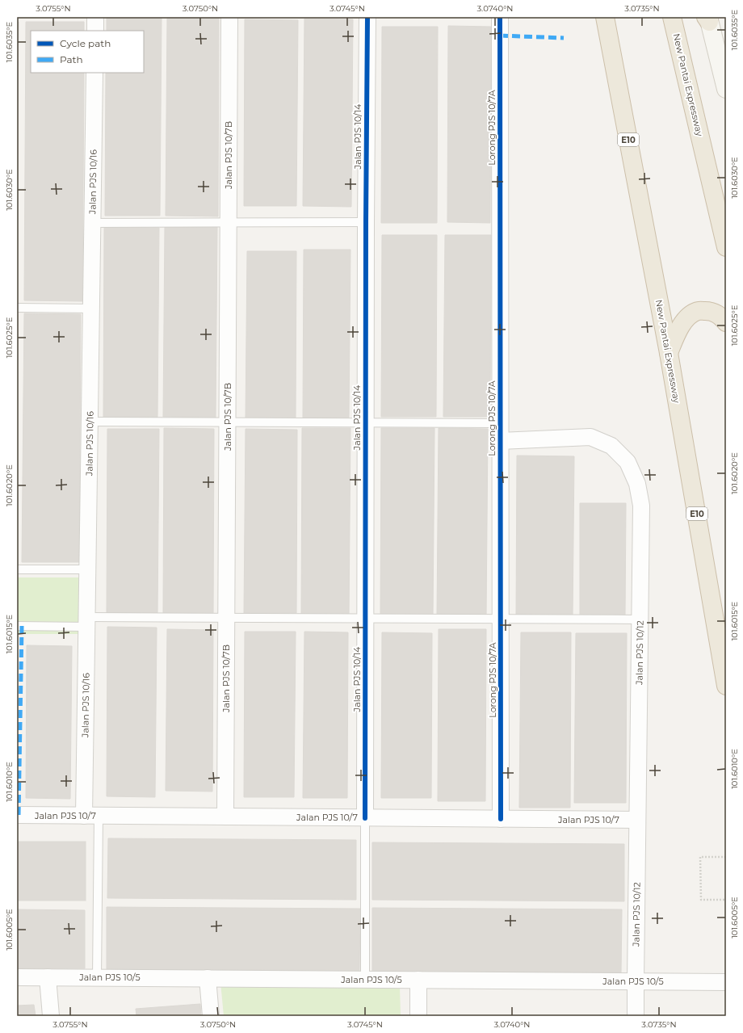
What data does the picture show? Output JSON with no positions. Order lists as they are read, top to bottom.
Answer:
{
  "streets": {
    "highway": ["New Pantai Expressway", "E10"],
    "street": [
      "Lorong PJS 10/7A",
      "Jalan PJS 10/14",
      "Jalan PJS 10/7B",
      "Jalan PJS 10/16",
      "Jalan PJS 10/12",
      "Jalan PJS 10/7",
      "Jalan PJS 10/5"
    ]
  },
  "crossings": [
    ["Lorong PJS 10/7A", "Jalan PJS 10/12"],
    ["Lorong PJS 10/7A", "Jalan PJS 10/7"],
    ["Jalan PJS 10/14", "Jalan PJS 10/7"],
    ["Jalan PJS 10/7B", "Jalan PJS 10/7"],
    ["Jalan PJS 10/16", "Jalan PJS 10/7"],
    ["Jalan PJS 10/12", "Jalan PJS 10/7"],
    ["Jalan PJS 10/12", "Jalan PJS 10/5"]
  ],
  "legend": ["Cycle path", "Path"],
  "coordinates": [
    "3.0755°N",
    "3.0750°N",
    "3.0745°N",
    "3.0740°N",
    "3.0735°N",
    "101.6035°E",
    "101.6030°E",
    "101.6025°E",
    "101.6020°E",
    "101.6015°E",
    "101.6010°E",
    "101.6005°E"
  ]
}
